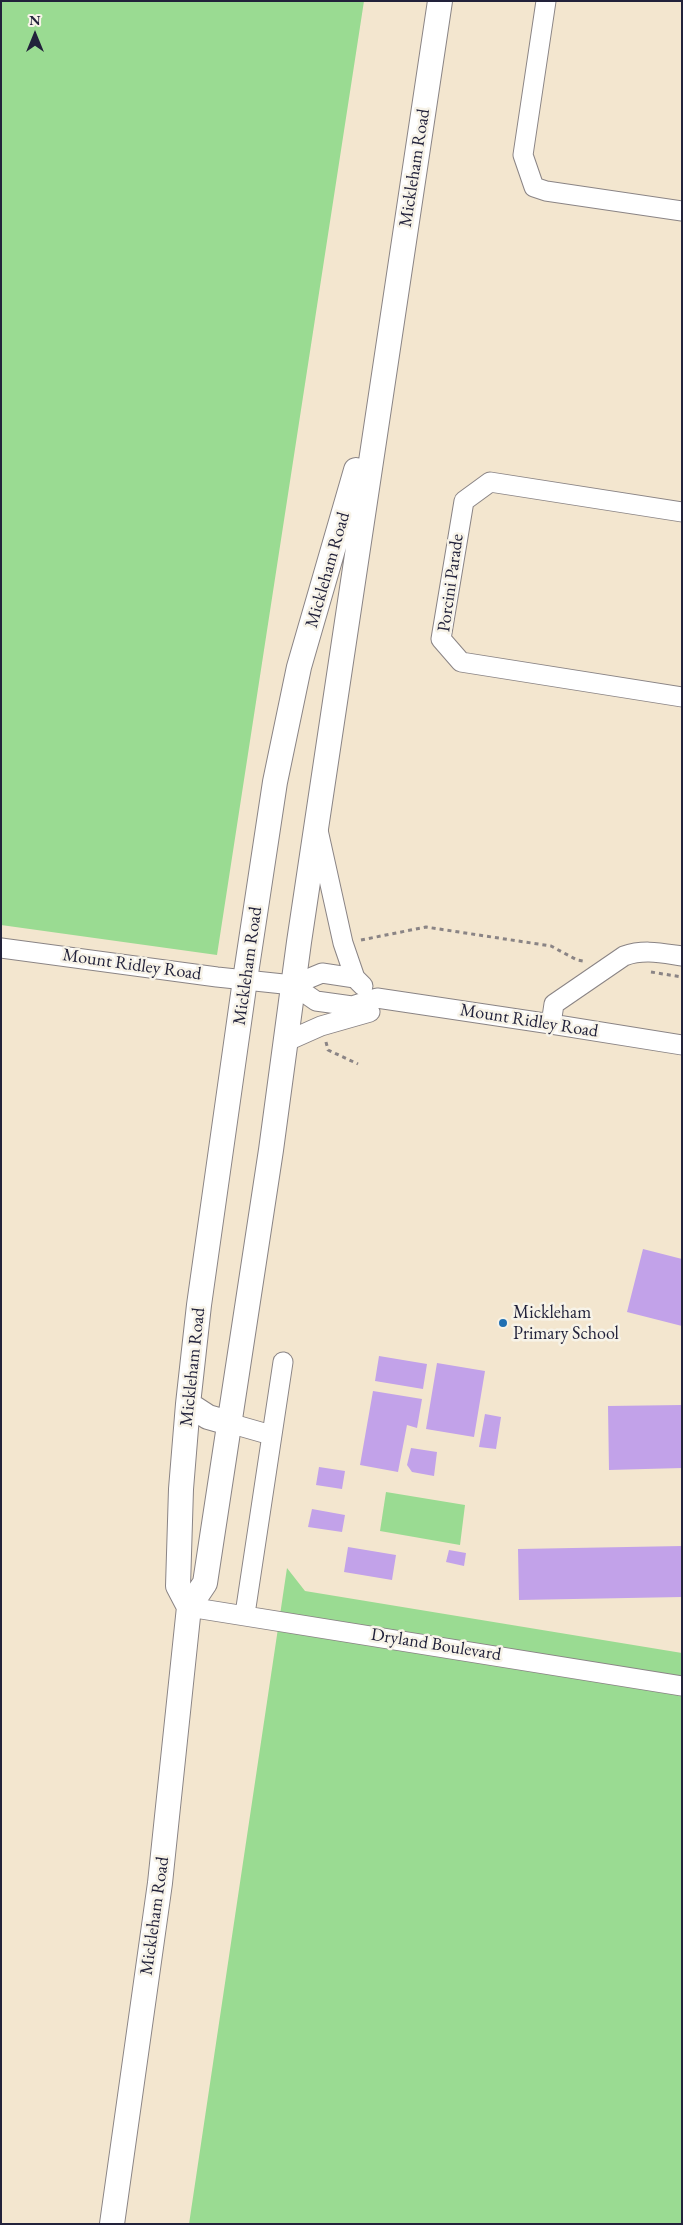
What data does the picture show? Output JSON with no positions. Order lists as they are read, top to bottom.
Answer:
{
  "streets": {
    "main road": ["Mickleham Road"],
    "street": ["Porcini Parade", "Mount Ridley Road", "Dryland Boulevard"]
  },
  "crossings": [
    ["Mickleham Road", "Mount Ridley Road"],
    ["Mickleham Road", "Dryland Boulevard"]
  ],
  "places": ["Mickleham Primary School"],
  "north": "top"
}
